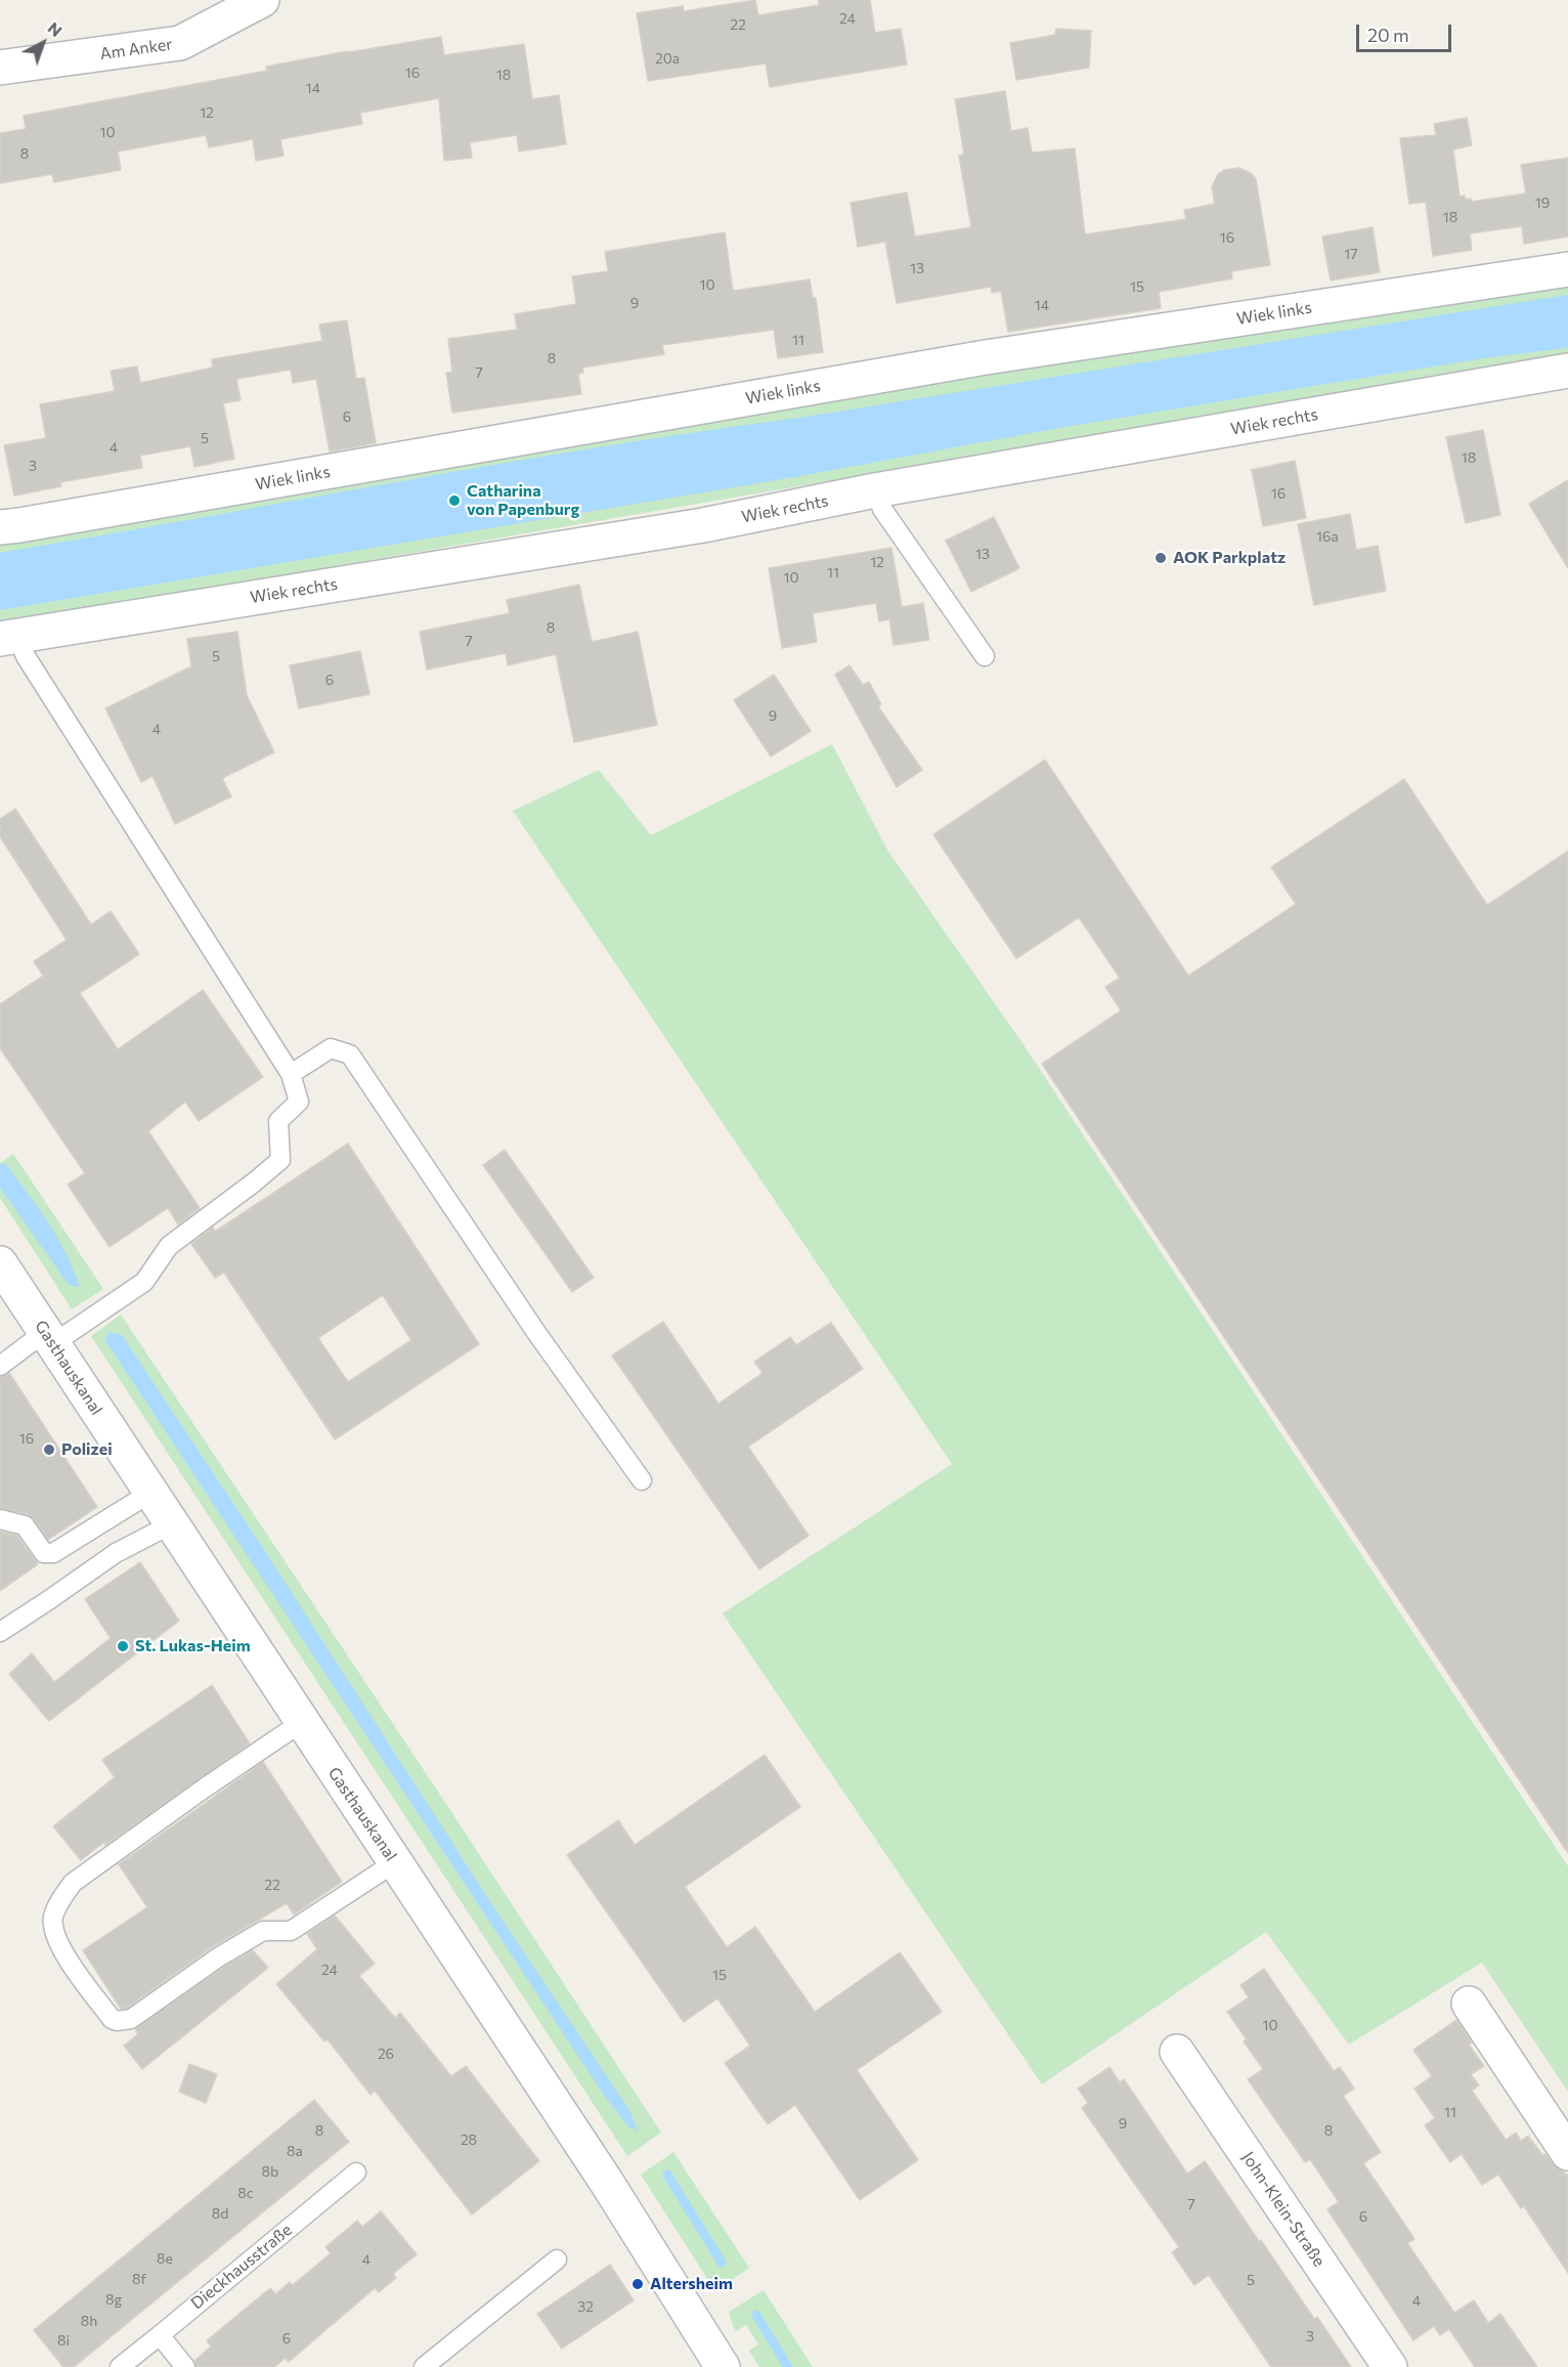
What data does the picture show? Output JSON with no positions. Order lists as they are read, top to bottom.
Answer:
{
  "streets": {
    "street": [
      "Am Anker",
      "Wiek links",
      "Wiek rechts",
      "Gasthauskanal",
      "John-Klein-Straße"
    ],
    "lane": ["Dieckhausstraße"]
  },
  "places": [
    "Catharina von Papenburg",
    "AOK Parkplatz",
    "Polizei",
    "St. Lukas-Heim",
    "Altersheim"
  ],
  "house_numbers": [
    "24",
    "22",
    "20a",
    "16",
    "18",
    "14",
    "12",
    "10",
    "8",
    "19",
    "18",
    "16",
    "17",
    "13",
    "10",
    "15",
    "9",
    "14",
    "11",
    "8",
    "7",
    "6",
    "5",
    "4",
    "18",
    "3",
    "16",
    "16a",
    "13",
    "12",
    "11",
    "10",
    "8",
    "7",
    "5",
    "6",
    "9",
    "4",
    "16",
    "22",
    "24",
    "15",
    "10",
    "26",
    "11",
    "9",
    "8",
    "8",
    "28",
    "8a",
    "8b",
    "8c",
    "7",
    "8d",
    "6",
    "8e",
    "4",
    "8f",
    "5",
    "8g",
    "4",
    "32",
    "8h",
    "3",
    "6",
    "8i"
  ],
  "scale_bar": "20 m",
  "north": "top right"
}
